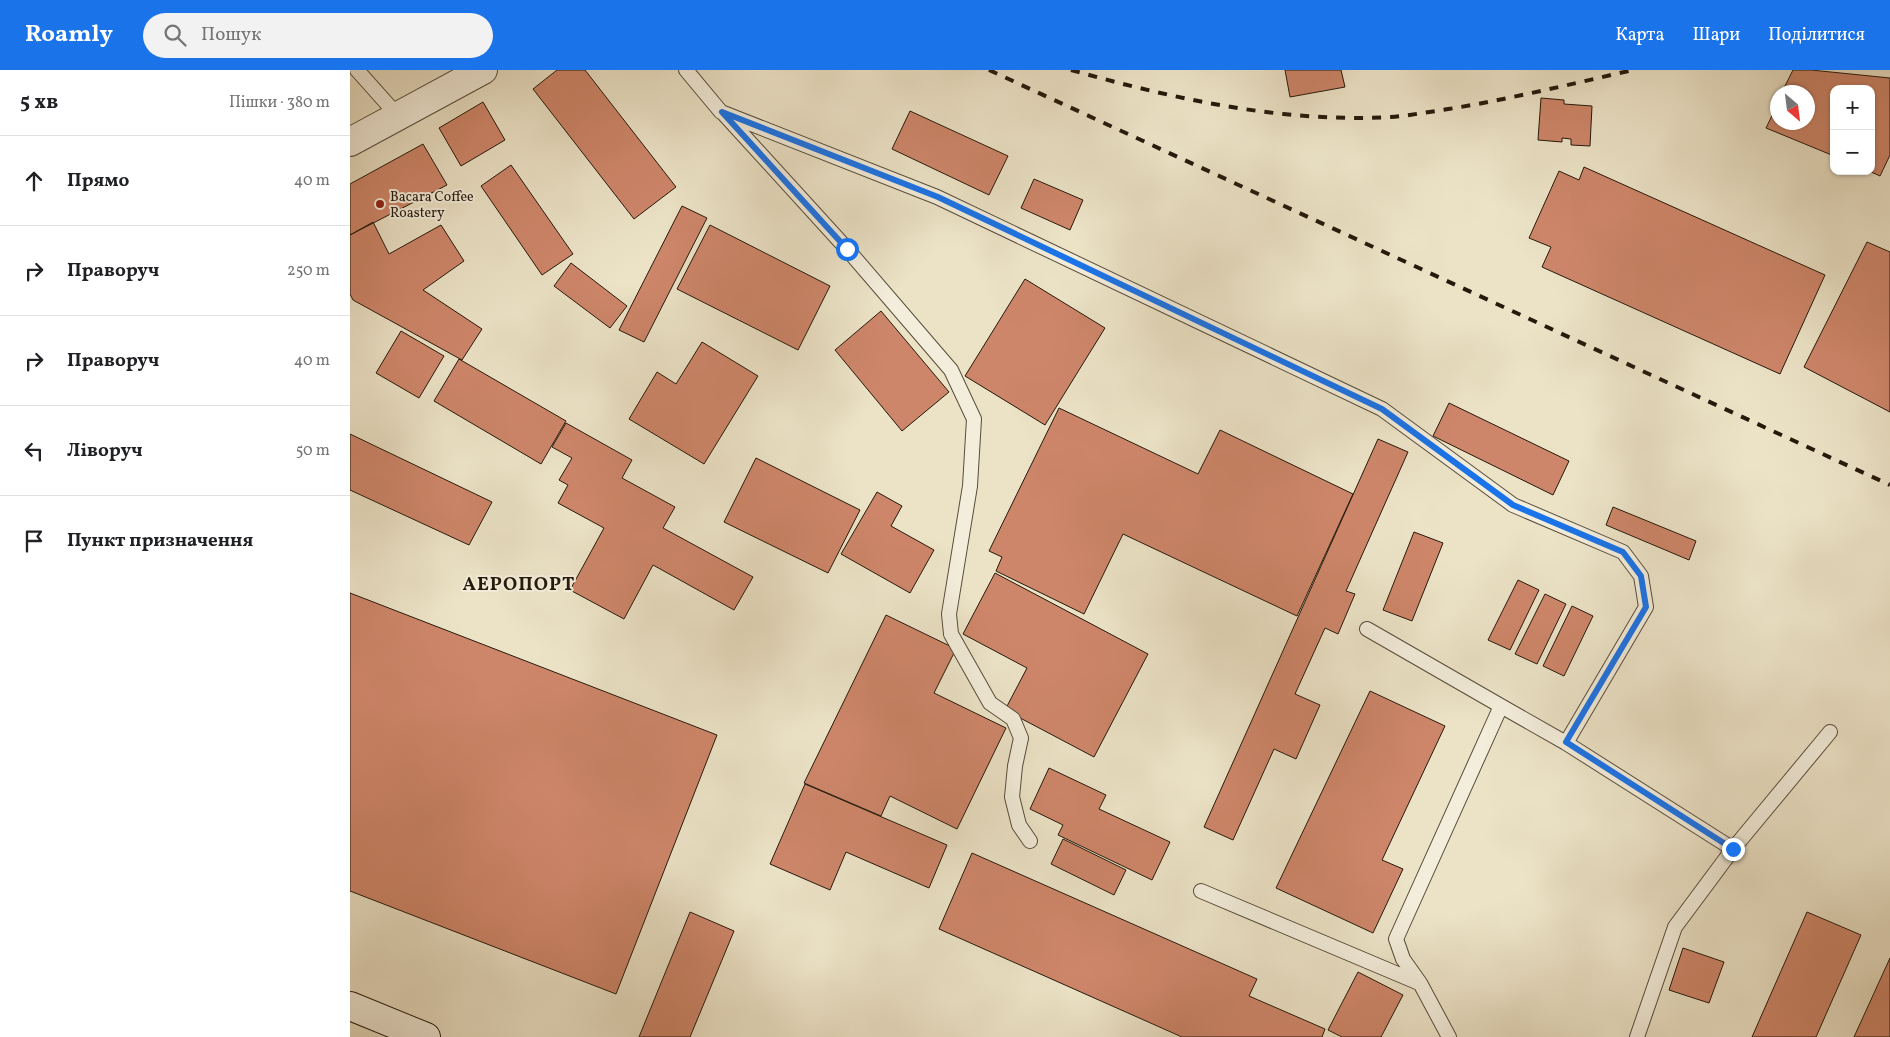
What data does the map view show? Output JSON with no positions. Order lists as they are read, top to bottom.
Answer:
{
  "districts": ["АЕРОПОРТ"],
  "places": ["Bacara Coffee Roastery"],
  "north": "bottom right",
  "page": {
    "header": "Roamly",
    "search": "Пошук",
    "nav": ["Карта", "Шари", "Поділитися"],
    "heading": ["5 хв", "Пішки · 380 m"],
    "map_buttons": ["+", "−"],
    "list": [
      ["Прямо", "40 m"],
      ["Праворуч", "250 m"],
      ["Праворуч", "40 m"],
      ["Ліворуч", "50 m"],
      "Пункт призначення"
    ]
  }
}
